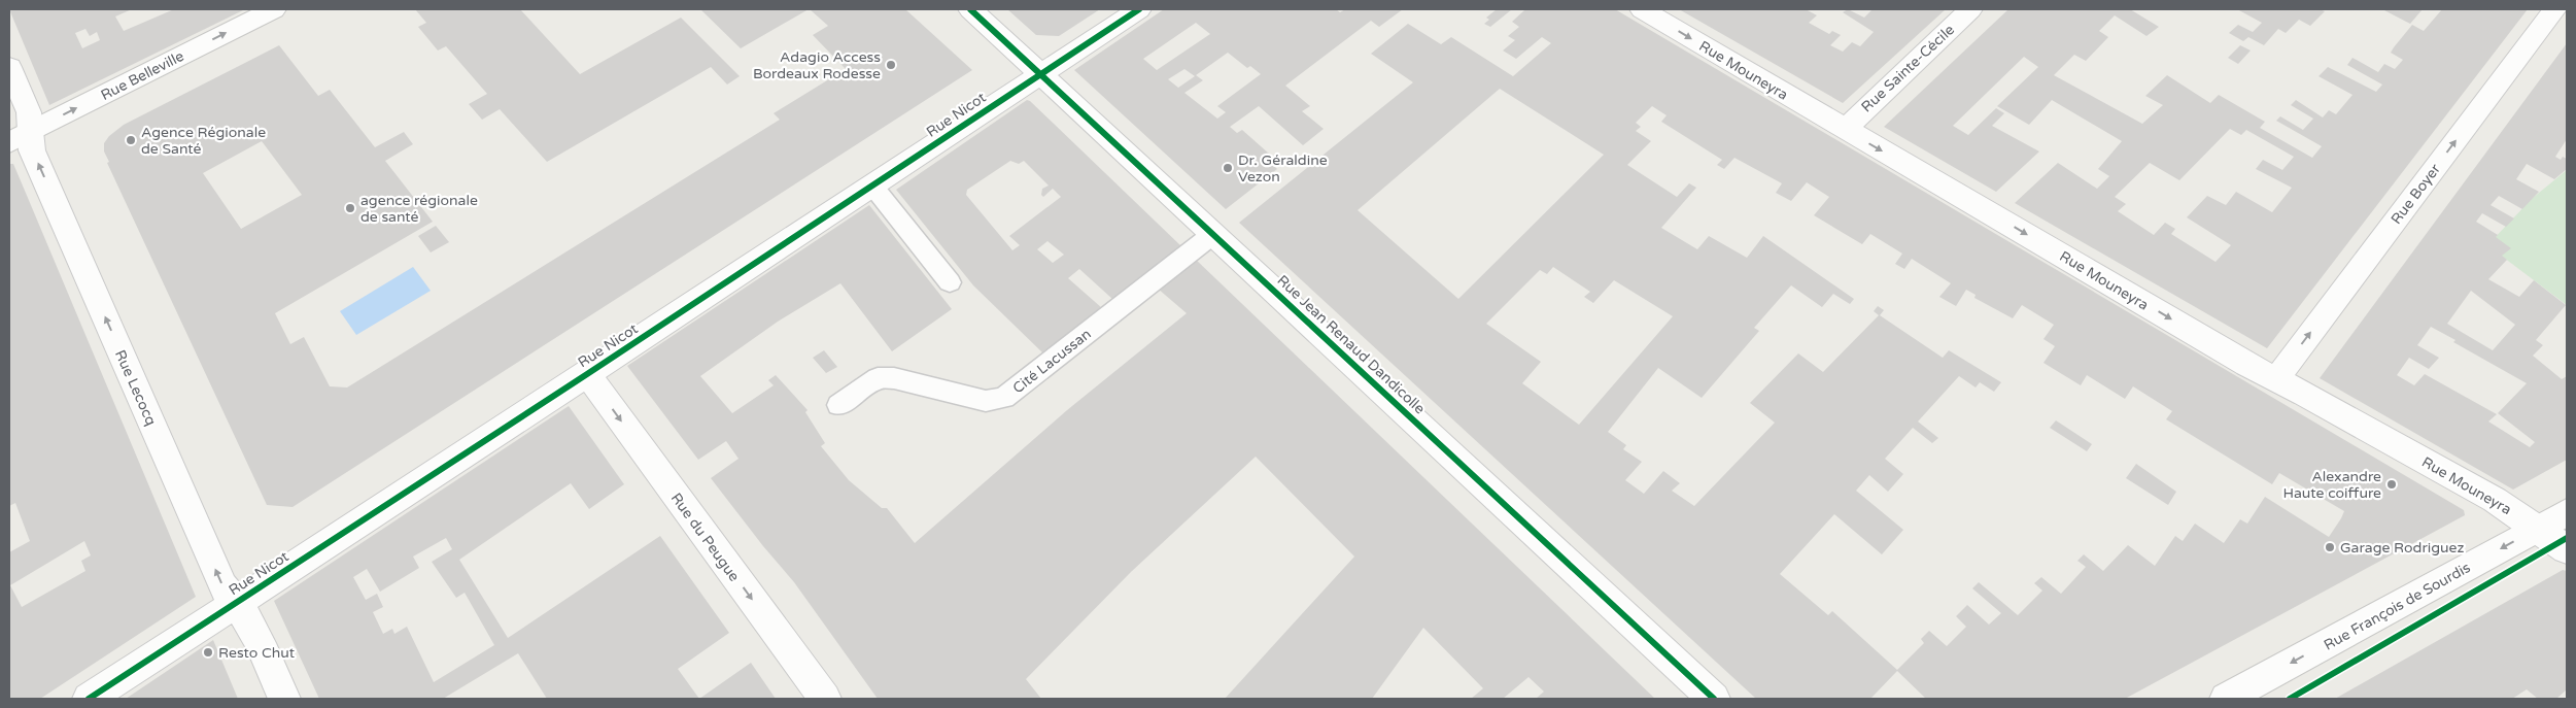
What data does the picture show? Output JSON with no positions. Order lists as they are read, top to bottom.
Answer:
{
  "streets": {
    "street": [
      "Rue Sainte-Cécile",
      "Rue Mouneyra",
      "Rue Belleville",
      "Rue Nicot",
      "Rue Boyer",
      "Rue Jean Renaud Dandicolle",
      "Rue Lecocq",
      "Rue du Peugue",
      "Rue François de Sourdis"
    ],
    "lane": ["Cité Lacussan"]
  },
  "crossings": [
    ["Rue Sainte-Cécile", "Rue Mouneyra"],
    ["Rue Mouneyra", "Rue Boyer"],
    ["Rue Mouneyra", "Rue François de Sourdis"],
    ["Rue Belleville", "Rue Lecocq"],
    ["Rue Nicot", "Rue Jean Renaud Dandicolle"],
    ["Rue Nicot", "Rue Lecocq"],
    ["Rue Nicot", "Rue du Peugue"],
    ["Rue Jean Renaud Dandicolle", "Cité Lacussan"]
  ],
  "one_way": [
    "Rue Mouneyra",
    "Rue Belleville",
    "Rue Boyer",
    "Rue Lecocq",
    "Rue du Peugue",
    "Rue François de Sourdis"
  ],
  "places": [
    "Adagio Access Bordeaux Rodesse",
    "Agence Régionale de Santé",
    "Dr. Géraldine Vezon",
    "agence régionale de santé",
    "Alexandre Haute coiffure",
    "Garage Rodriguez",
    "Resto Chut"
  ]
}
